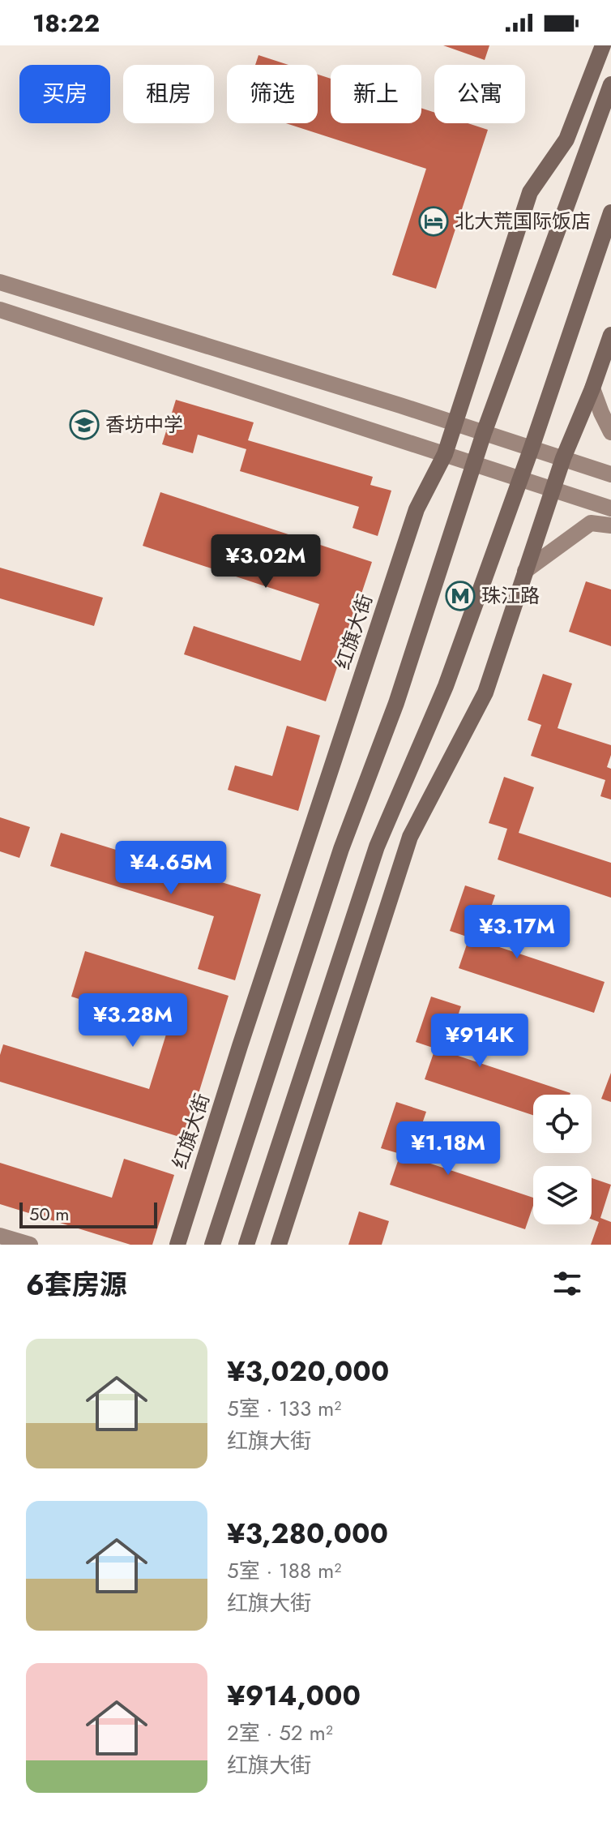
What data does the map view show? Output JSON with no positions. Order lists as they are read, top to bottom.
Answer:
{
  "streets": {
    "main road": ["红旗大街"]
  },
  "places": {
    "hotel": ["北大荒国际饭店"],
    "school or university": ["香坊中学"],
    "metro station": ["珠江路"]
  },
  "scale_bar": "50 m",
  "page": {
    "status": "18:22",
    "chip": [
      "买房",
      "租房",
      "筛选",
      "新上",
      "公寓"
    ],
    "price": [
      "¥3.02M",
      "¥4.65M",
      "¥3.17M",
      "¥3.28M",
      "¥914K",
      "¥1.18M"
    ],
    "scale": "50 m",
    "heading": "6套房源",
    "list": [
      {
        "name": "¥3,020,000",
        "note": "5室 · 133 m² · 红旗大街"
      },
      {
        "name": "¥3,280,000",
        "note": "5室 · 188 m² · 红旗大街"
      },
      {
        "name": "¥914,000",
        "note": "2室 · 52 m² · 红旗大街"
      }
    ]
  }
}
